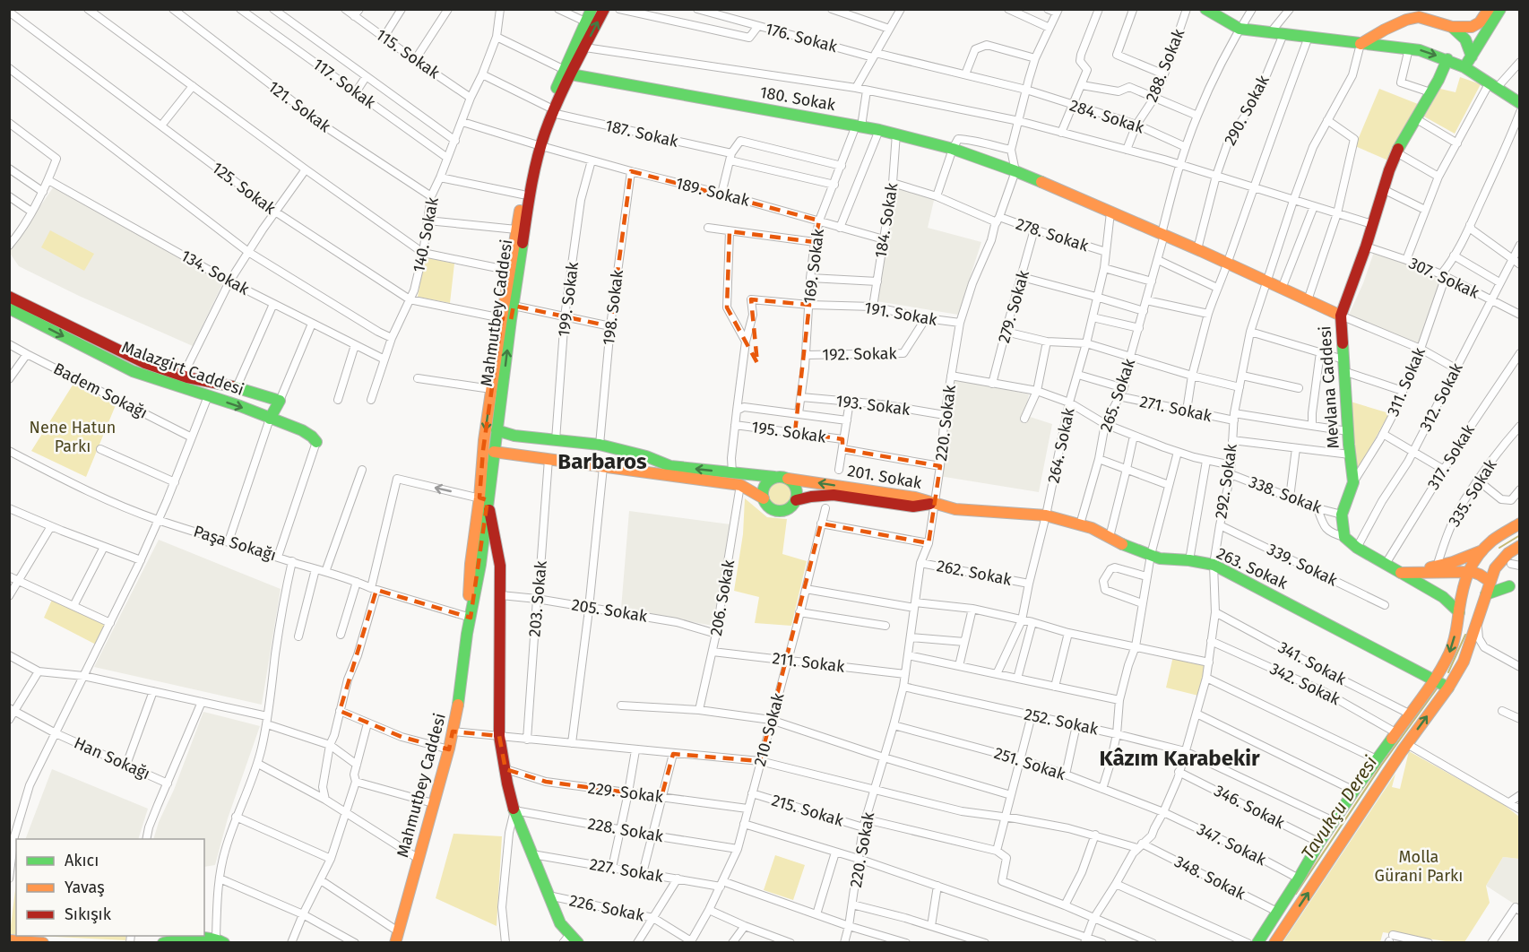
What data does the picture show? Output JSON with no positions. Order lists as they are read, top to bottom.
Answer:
{
  "streets": {
    "main road": [
      "180. Sokak",
      "Mahmutbey Caddesi",
      "Malazgirt Caddesi",
      "Mevlana Caddesi",
      "201. Sokak",
      "263. Sokak"
    ],
    "street": [
      "176. Sokak",
      "115. Sokak",
      "288. Sokak",
      "117. Sokak",
      "121. Sokak",
      "290. Sokak",
      "284. Sokak",
      "187. Sokak",
      "125. Sokak",
      "189. Sokak",
      "184. Sokak",
      "140. Sokak",
      "278. Sokak",
      "169. Sokak",
      "134. Sokak",
      "307. Sokak",
      "199. Sokak",
      "279. Sokak",
      "198. Sokak",
      "191. Sokak",
      "192. Sokak",
      "311. Sokak",
      "Badem Sokağı",
      "265. Sokak",
      "312. Sokak",
      "193. Sokak",
      "271. Sokak",
      "220. Sokak",
      "195. Sokak",
      "264. Sokak",
      "317. Sokak",
      "292. Sokak",
      "335. Sokak",
      "338. Sokak",
      "Paşa Sokağı",
      "339. Sokak",
      "262. Sokak",
      "206. Sokak",
      "203. Sokak",
      "205. Sokak",
      "211. Sokak",
      "341. Sokak",
      "342. Sokak",
      "252. Sokak",
      "210. Sokak",
      "Han Sokağı",
      "251. Sokak",
      "229. Sokak",
      "346. Sokak",
      "215. Sokak",
      "228. Sokak",
      "347. Sokak",
      "227. Sokak",
      "348. Sokak",
      "226. Sokak"
    ]
  },
  "crossings": [
    ["176. Sokak", "284. Sokak"],
    ["115. Sokak", "140. Sokak"],
    ["288. Sokak", "284. Sokak"],
    ["117. Sokak", "140. Sokak"],
    ["180. Sokak", "290. Sokak"],
    ["180. Sokak", "184. Sokak"],
    ["180. Sokak", "169. Sokak"],
    ["180. Sokak", "Mahmutbey Caddesi"],
    ["180. Sokak", "Mevlana Caddesi"],
    ["180. Sokak", "265. Sokak"],
    ["180. Sokak", "220. Sokak"],
    ["180. Sokak", "264. Sokak"],
    ["180. Sokak", "292. Sokak"],
    ["121. Sokak", "140. Sokak"],
    ["284. Sokak", "265. Sokak"],
    ["187. Sokak", "140. Sokak"],
    ["187. Sokak", "169. Sokak"],
    ["187. Sokak", "Mahmutbey Caddesi"],
    ["125. Sokak", "140. Sokak"],
    ["125. Sokak", "Mahmutbey Caddesi"],
    ["189. Sokak", "184. Sokak"],
    ["189. Sokak", "140. Sokak"],
    ["189. Sokak", "169. Sokak"],
    ["189. Sokak", "199. Sokak"],
    ["189. Sokak", "198. Sokak"],
    ["189. Sokak", "Mahmutbey Caddesi"],
    ["184. Sokak", "278. Sokak"],
    ["184. Sokak", "191. Sokak"],
    ["140. Sokak", "134. Sokak"],
    ["278. Sokak", "279. Sokak"],
    ["278. Sokak", "265. Sokak"],
    ["278. Sokak", "220. Sokak"],
    ["278. Sokak", "264. Sokak"],
    ["169. Sokak", "191. Sokak"],
    ["169. Sokak", "192. Sokak"],
    ["169. Sokak", "193. Sokak"],
    ["307. Sokak", "311. Sokak"],
    ["307. Sokak", "Mevlana Caddesi"],
    ["307. Sokak", "312. Sokak"],
    ["199. Sokak", "201. Sokak"],
    ["198. Sokak", "201. Sokak"],
    ["Mahmutbey Caddesi", "201. Sokak"],
    ["Mahmutbey Caddesi", "Paşa Sokağı"],
    ["Mahmutbey Caddesi", "348. Sokak"],
    ["191. Sokak", "192. Sokak"],
    ["191. Sokak", "220. Sokak"],
    ["311. Sokak", "Mevlana Caddesi"],
    ["Mevlana Caddesi", "271. Sokak"],
    ["Mevlana Caddesi", "338. Sokak"],
    ["265. Sokak", "271. Sokak"],
    ["265. Sokak", "263. Sokak"],
    ["193. Sokak", "220. Sokak"],
    ["271. Sokak", "264. Sokak"],
    ["271. Sokak", "292. Sokak"],
    ["220. Sokak", "201. Sokak"],
    ["220. Sokak", "263. Sokak"],
    ["220. Sokak", "262. Sokak"],
    ["220. Sokak", "211. Sokak"],
    ["220. Sokak", "252. Sokak"],
    ["220. Sokak", "251. Sokak"],
    ["220. Sokak", "215. Sokak"],
    ["220. Sokak", "227. Sokak"],
    ["220. Sokak", "348. Sokak"],
    ["264. Sokak", "263. Sokak"],
    ["264. Sokak", "262. Sokak"],
    ["201. Sokak", "263. Sokak"],
    ["201. Sokak", "206. Sokak"],
    ["201. Sokak", "203. Sokak"],
    ["292. Sokak", "338. Sokak"],
    ["292. Sokak", "339. Sokak"],
    ["292. Sokak", "263. Sokak"],
    ["292. Sokak", "341. Sokak"],
    ["292. Sokak", "342. Sokak"],
    ["292. Sokak", "252. Sokak"],
    ["292. Sokak", "251. Sokak"],
    ["292. Sokak", "346. Sokak"],
    ["292. Sokak", "347. Sokak"],
    ["292. Sokak", "348. Sokak"],
    ["206. Sokak", "205. Sokak"],
    ["206. Sokak", "211. Sokak"],
    ["203. Sokak", "205. Sokak"],
    ["203. Sokak", "348. Sokak"],
    ["211. Sokak", "210. Sokak"],
    ["210. Sokak", "229. Sokak"],
    ["210. Sokak", "215. Sokak"],
    ["210. Sokak", "228. Sokak"],
    ["210. Sokak", "227. Sokak"],
    ["210. Sokak", "348. Sokak"],
    ["210. Sokak", "226. Sokak"],
    ["251. Sokak", "347. Sokak"]
  ],
  "districts": ["Barbaros", "Kâzım Karabekir"],
  "water": ["Tavukçu Deresi"],
  "parks": ["Nene Hatun Parkı", "Molla Gürani Parkı"],
  "legend": ["Akıcı", "Yavaş", "Sıkışık"]
}
